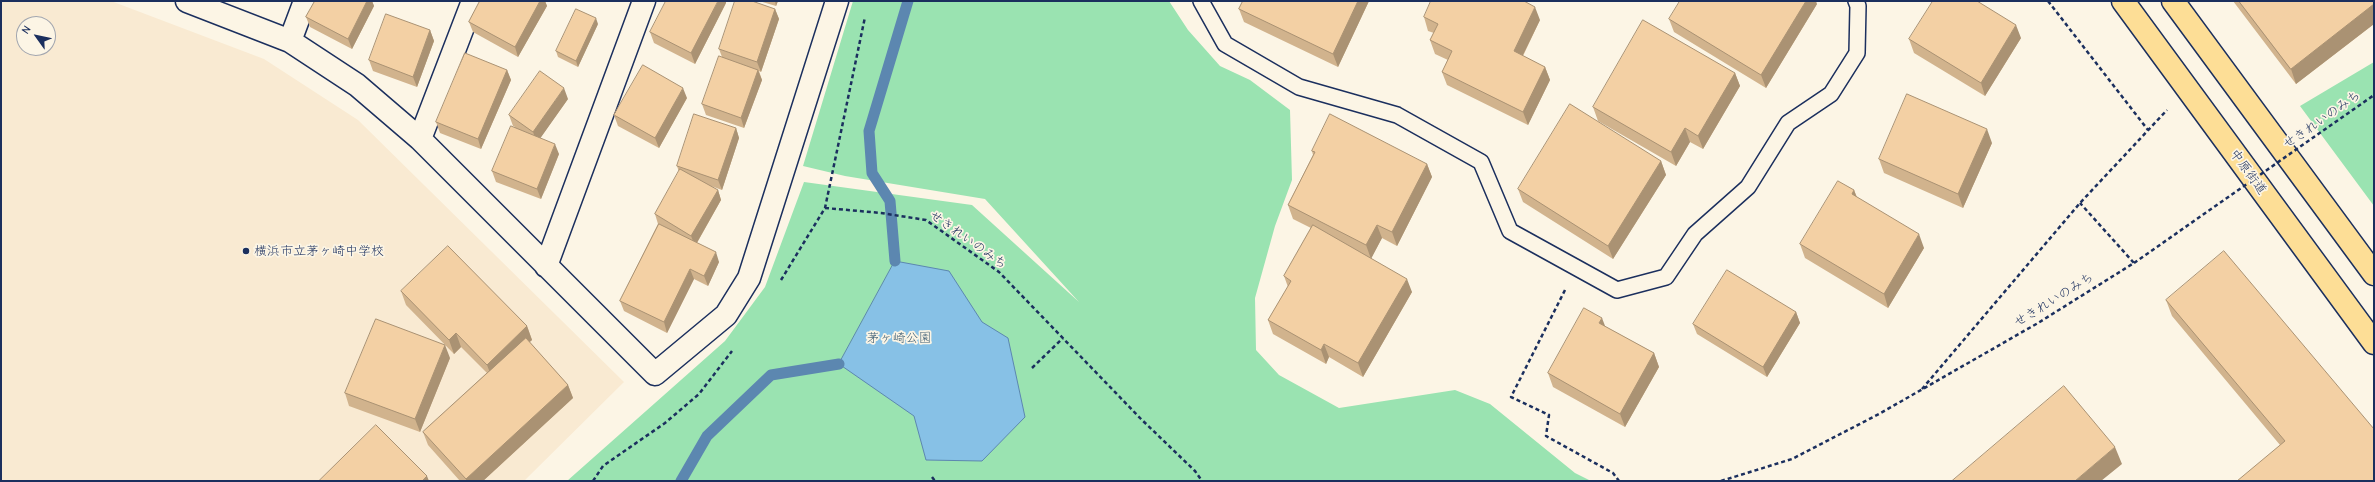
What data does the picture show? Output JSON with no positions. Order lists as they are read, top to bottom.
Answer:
{
  "streets": {
    "main road": ["中原街道"],
    "path": ["せきれいのみち"]
  },
  "parks": ["茅ヶ崎公園"],
  "places": ["横浜市立茅ヶ崎中学校"],
  "north": "top left"
}
